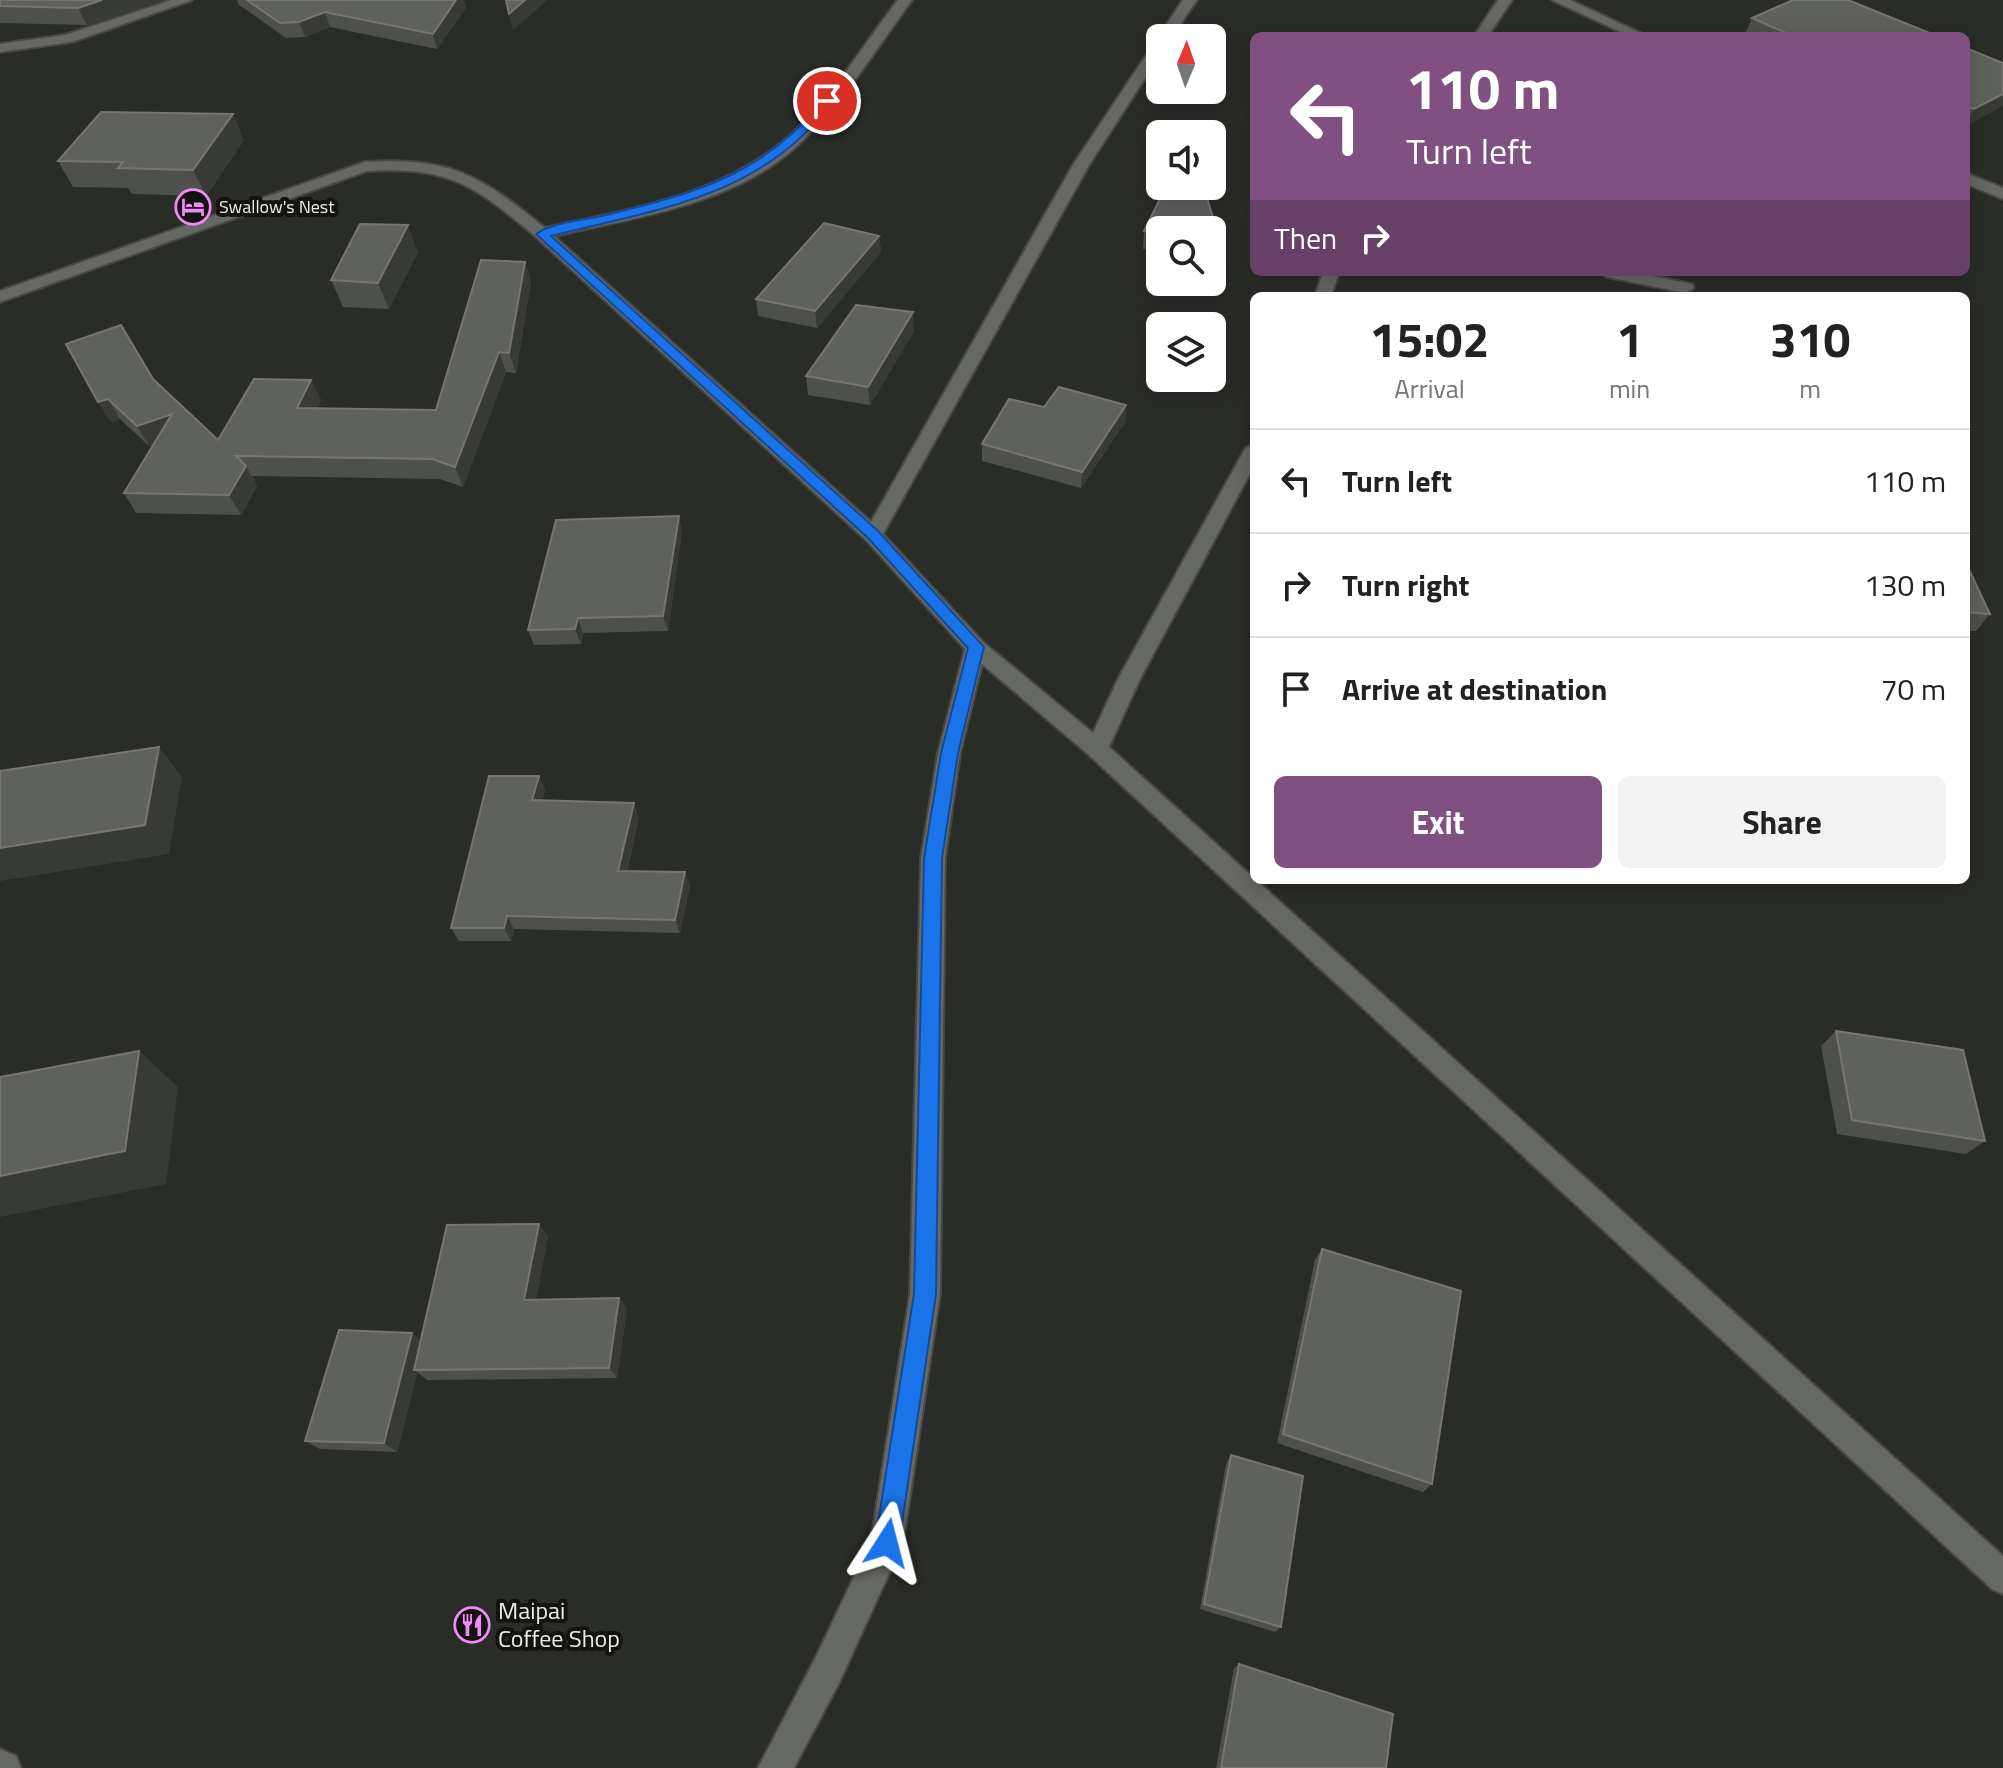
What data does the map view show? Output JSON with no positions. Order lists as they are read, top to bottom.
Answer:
{
  "places": {
    "hotel": ["Swallow's Nest"],
    "restaurant": ["Maipai Coffee Shop"]
  },
  "north": "top",
  "page": {
    "turn": ["110 m", "Turn left"],
    "then": "Then",
    "eta": [
      "15:02",
      "Arrival",
      "1",
      "min",
      "310",
      "m"
    ],
    "list": [
      {
        "name": "Turn left",
        "value": "110 m"
      },
      {
        "name": "Turn right",
        "value": "130 m"
      },
      {
        "name": "Arrive at destination",
        "value": "70 m"
      }
    ],
    "buttons": ["Exit", "Share"]
  }
}
